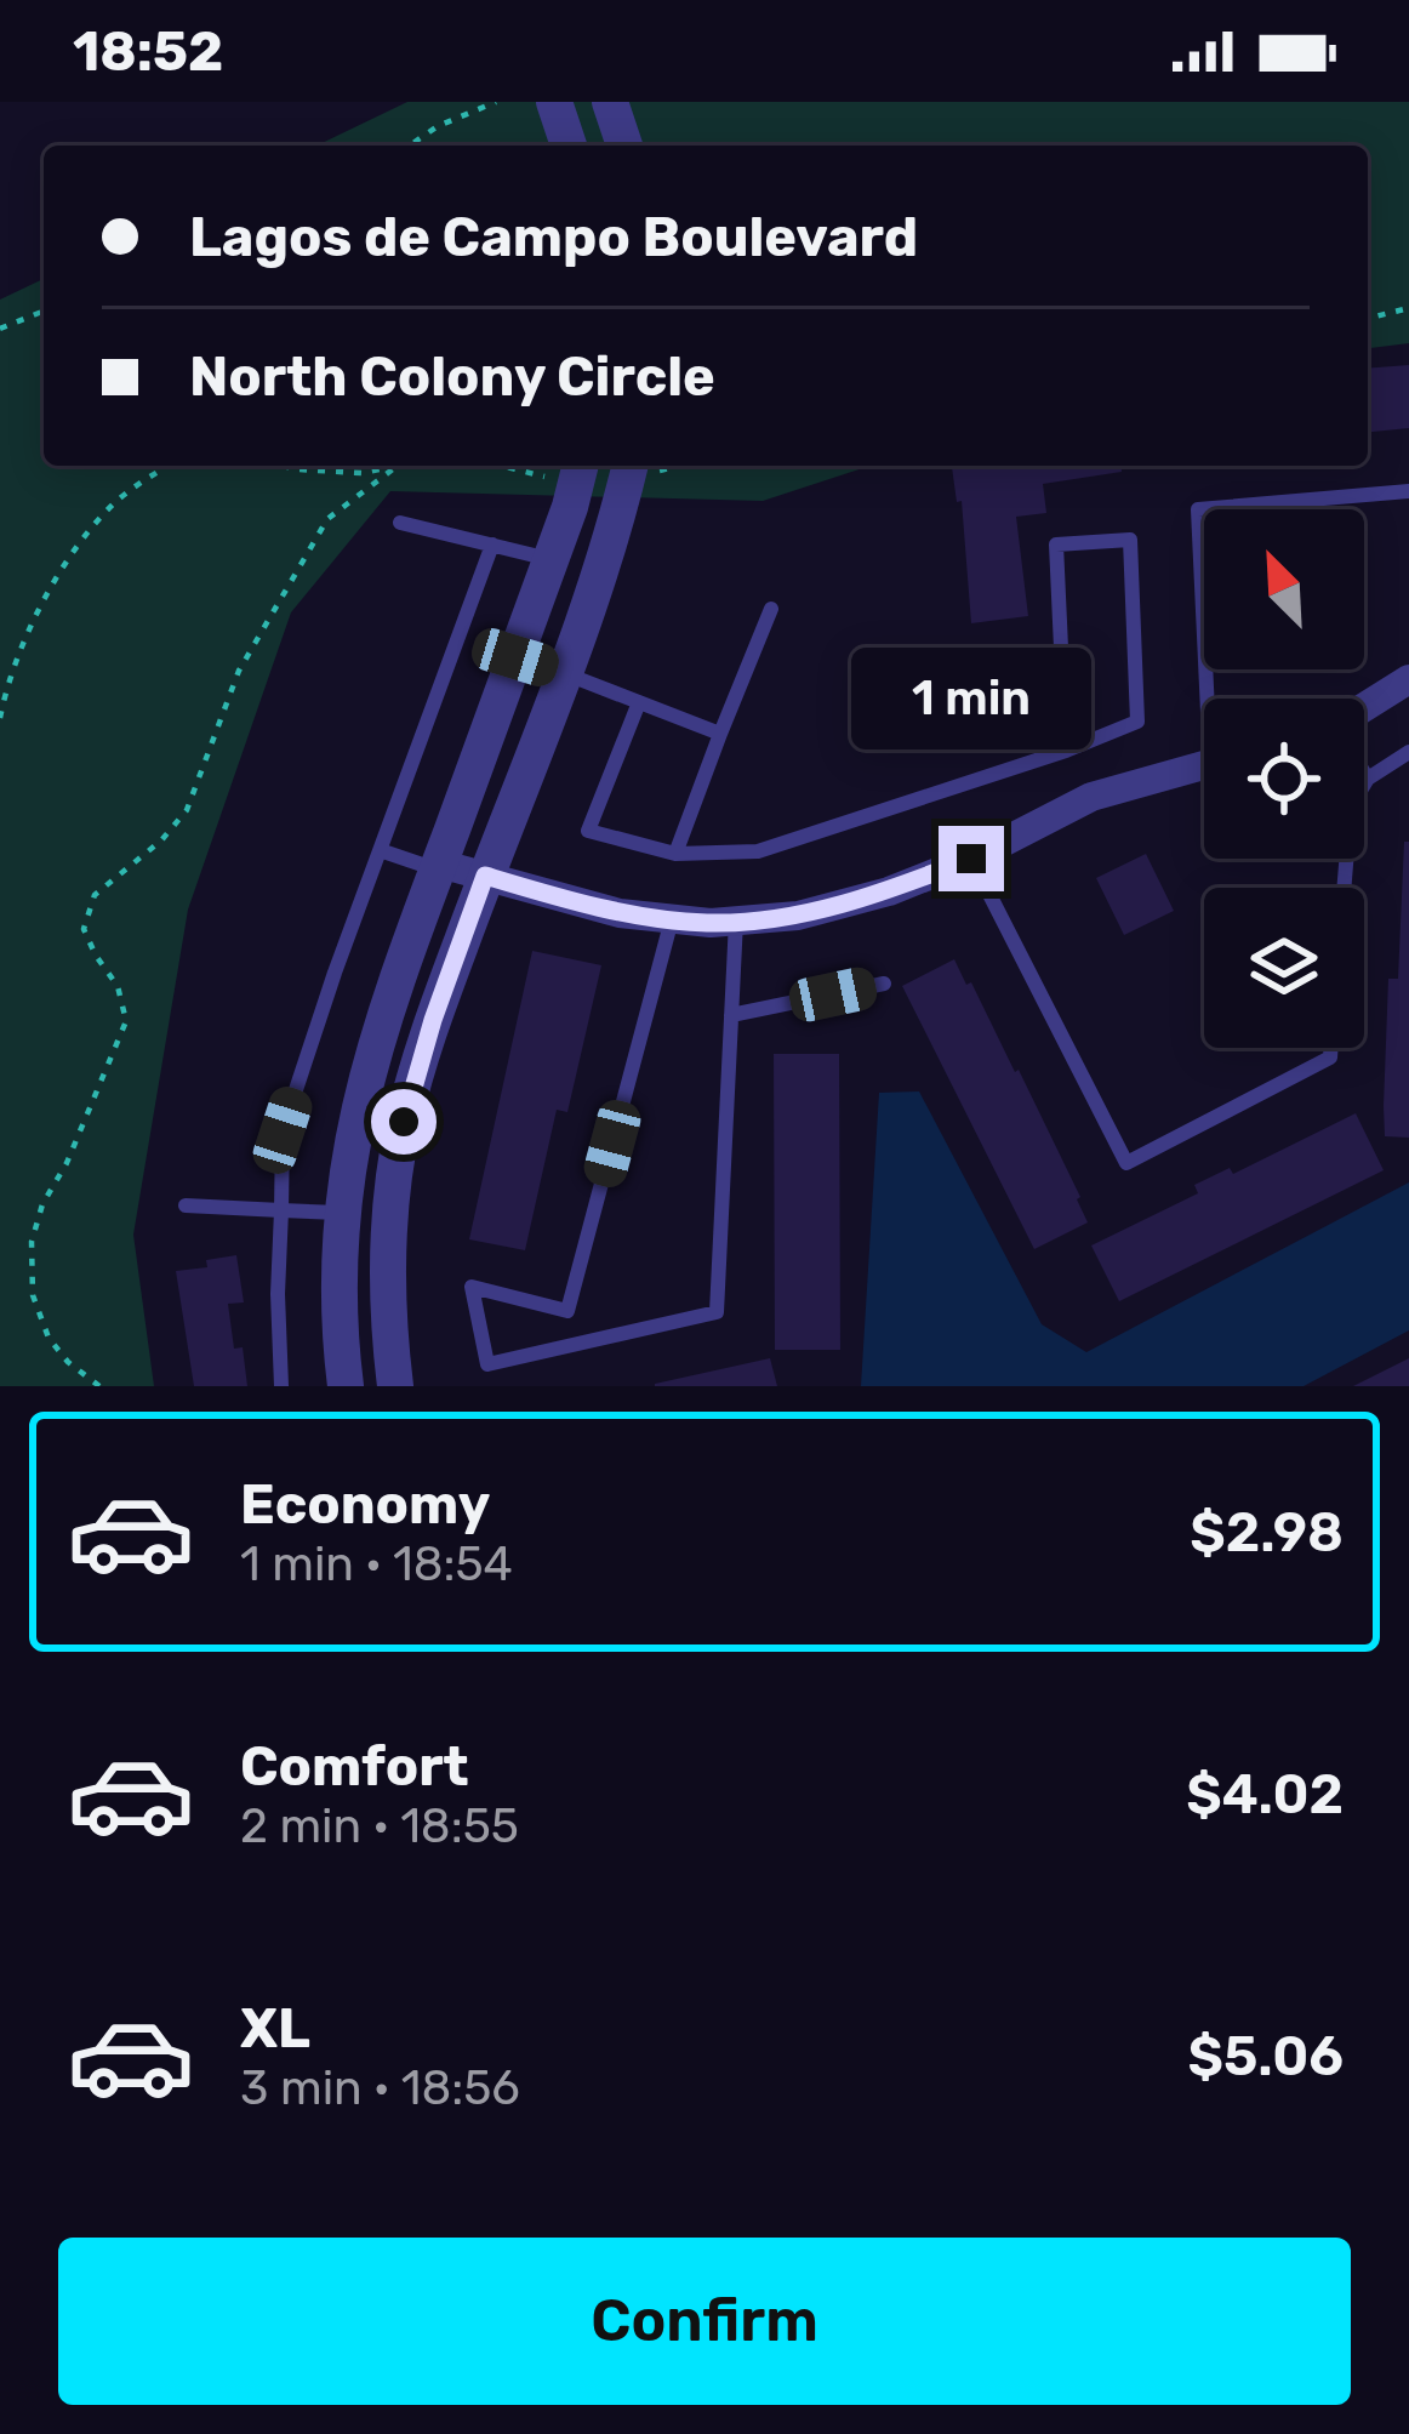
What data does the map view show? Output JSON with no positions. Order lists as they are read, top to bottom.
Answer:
{
  "north": "top left",
  "page": {
    "status": "18:52",
    "banner": ["Lagos de Campo Boulevard", "North Colony Circle"],
    "bubble": "1 min",
    "list": [
      {
        "name": "Economy",
        "note": "1 min · 18:54",
        "value": "$2.98"
      },
      {
        "name": "Comfort",
        "note": "2 min · 18:55",
        "value": "$4.02"
      },
      {
        "name": "XL",
        "note": "3 min · 18:56",
        "value": "$5.06"
      }
    ],
    "buttons": "Confirm"
  }
}
